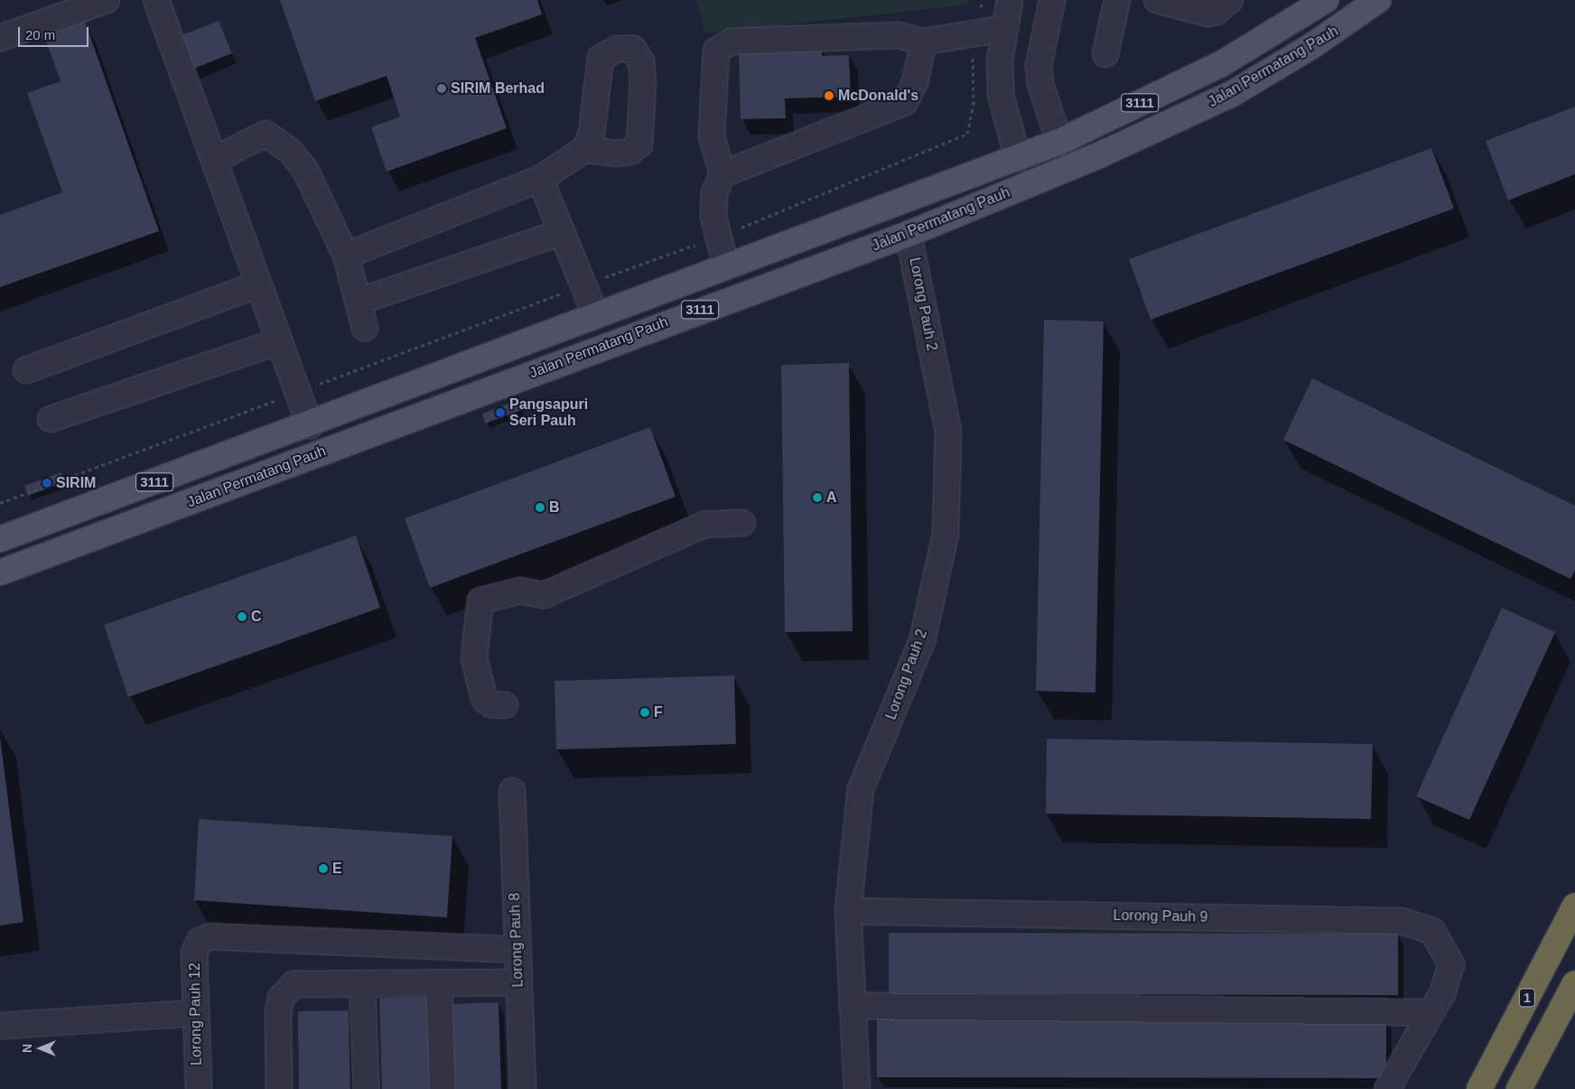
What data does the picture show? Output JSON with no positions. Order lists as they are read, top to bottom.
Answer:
{
  "streets": {
    "highway": ["1"],
    "main road": ["Jalan Permatang Pauh", "3111"],
    "street": [
      "Lorong Pauh 2",
      "Lorong Pauh 9",
      "Lorong Pauh 8",
      "Lorong Pauh 12"
    ]
  },
  "crossings": [
    ["Jalan Permatang Pauh", "Lorong Pauh 2"],
    ["Lorong Pauh 2", "Lorong Pauh 9"],
    ["Lorong Pauh 8", "Lorong Pauh 12"]
  ],
  "places": [
    "SIRIM Berhad",
    "McDonald's",
    "Pangsapuri Seri Pauh",
    "SIRIM",
    "A",
    "B",
    "C",
    "F",
    "E"
  ],
  "scale_bar": "20 m",
  "north": "left"
}
